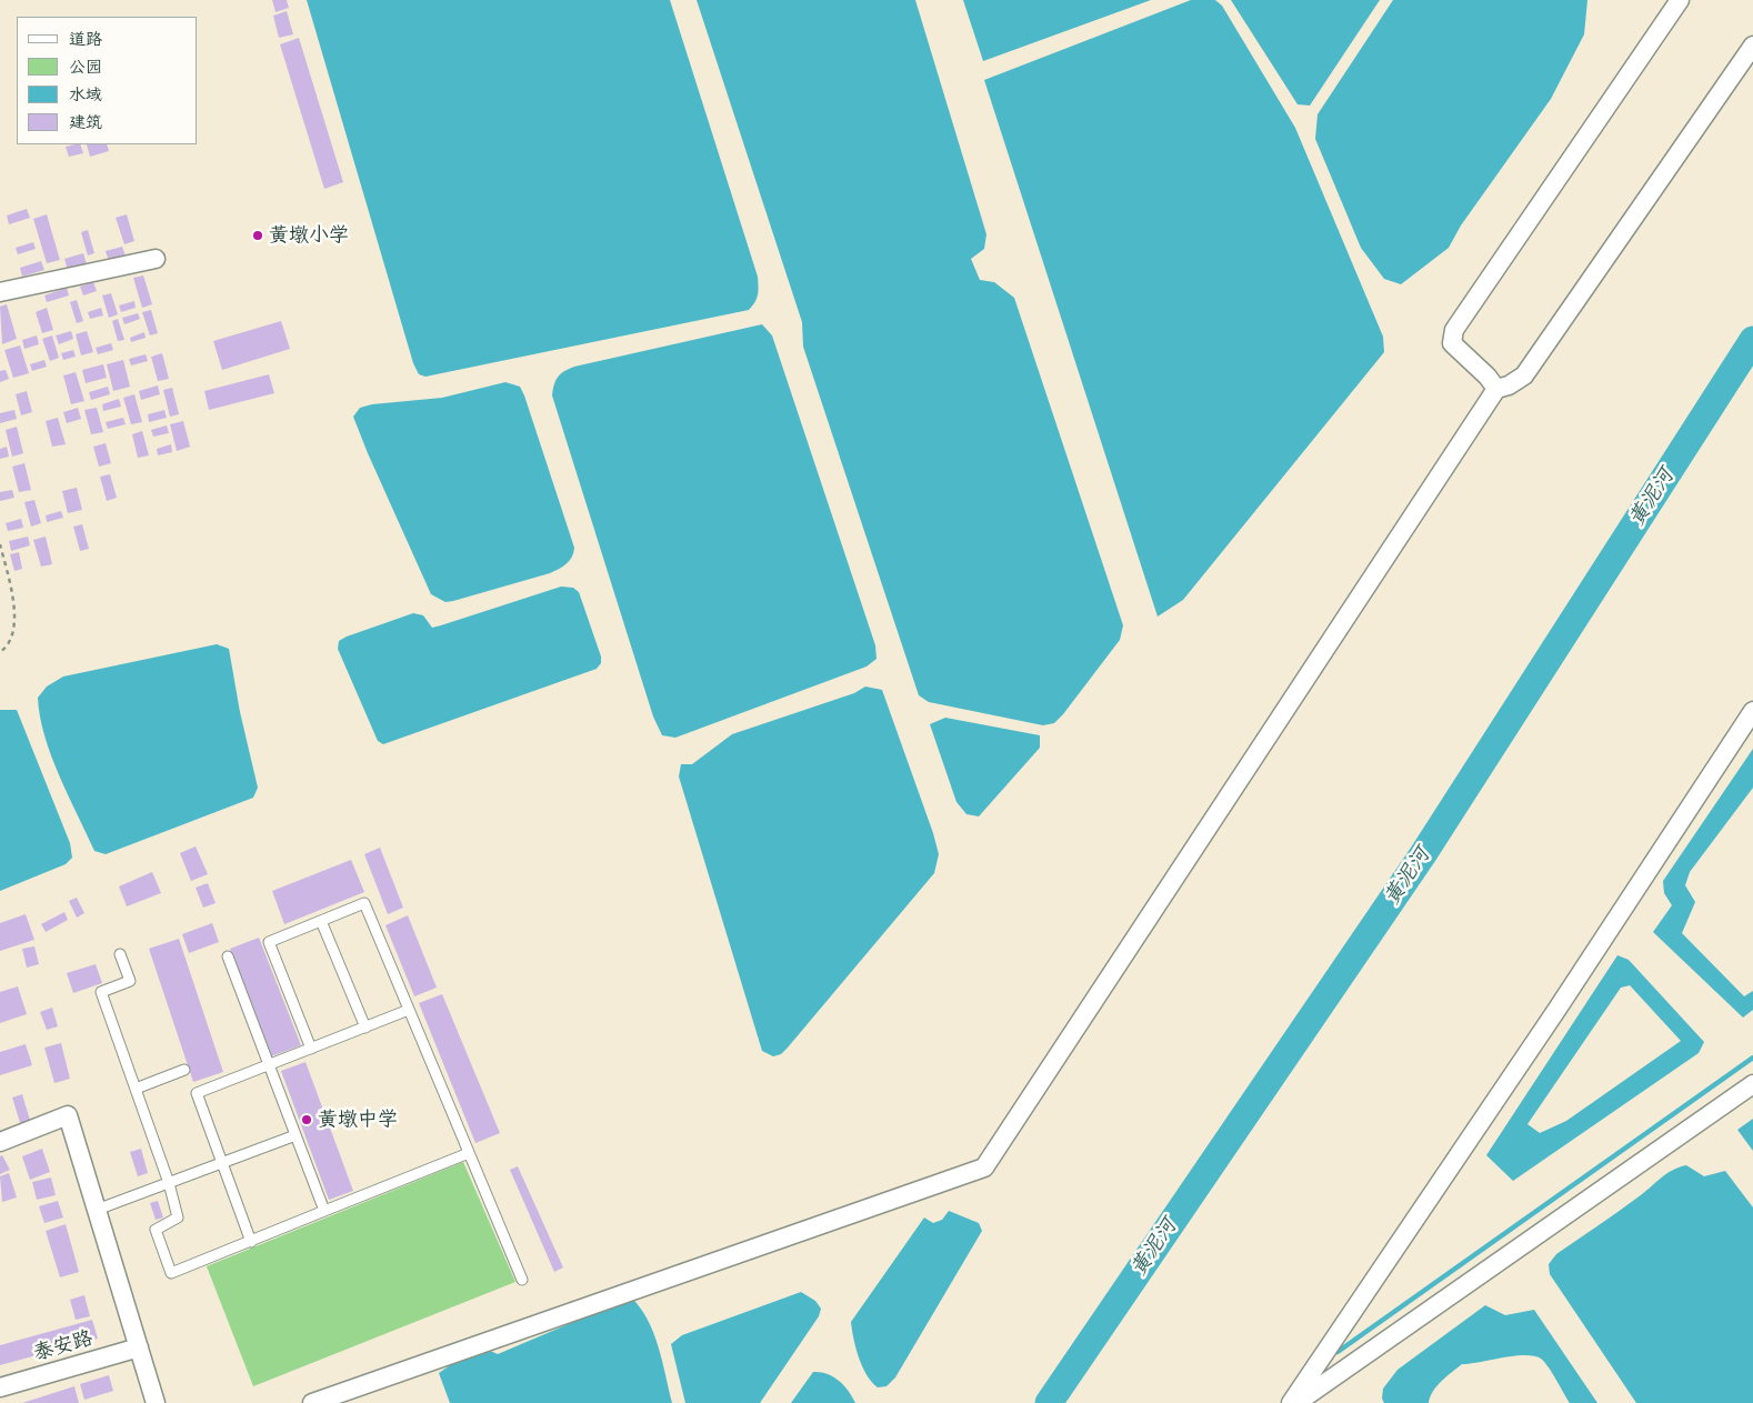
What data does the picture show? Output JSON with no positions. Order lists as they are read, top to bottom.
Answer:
{
  "streets": {
    "street": ["泰安路"]
  },
  "water": ["黄泥河"],
  "places": ["黄墩小学", "黄墩中学"],
  "legend": [
    "道路",
    "公园",
    "水域",
    "建筑"
  ]
}
